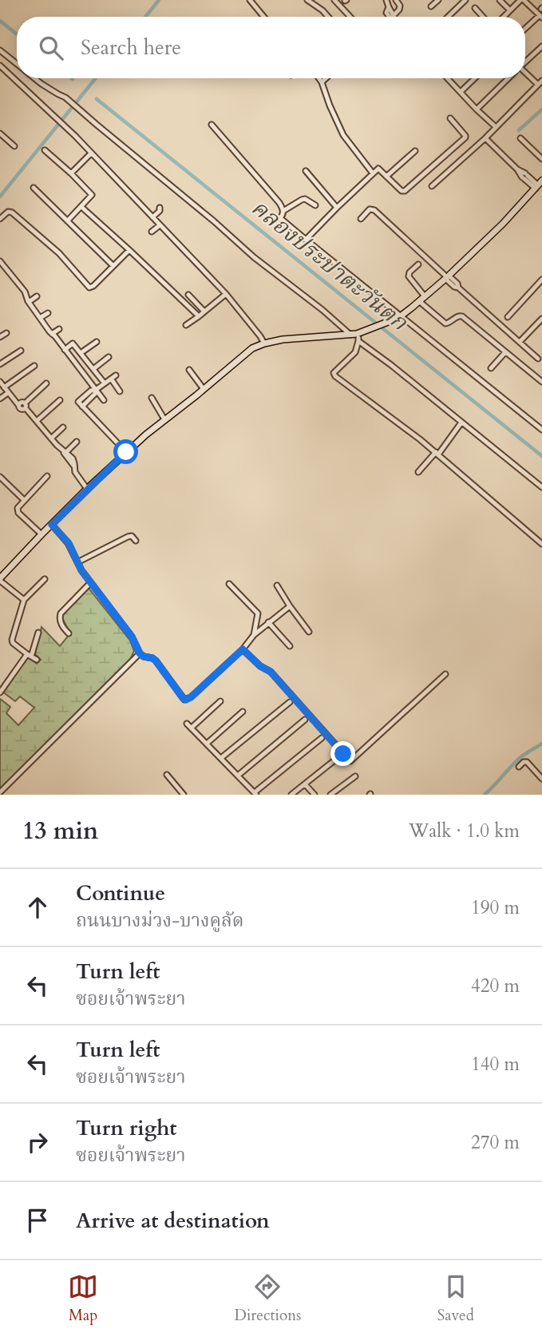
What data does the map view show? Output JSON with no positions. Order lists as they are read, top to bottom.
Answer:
{
  "water": ["คลองประปาตะวันตก"],
  "page": {
    "search": "Search here",
    "heading": ["13 min", "Walk · 1.0 km"],
    "list": [
      ["Continue", "ถนนบางม่วง-บางคูลัด", "190 m"],
      ["Turn left", "ซอยเจ้าพระยา", "420 m"],
      ["Turn left", "ซอยเจ้าพระยา", "140 m"],
      ["Turn right", "ซอยเจ้าพระยา", "270 m"],
      "Arrive at destination"
    ],
    "nav": ["Map", "Directions", "Saved"]
  }
}
